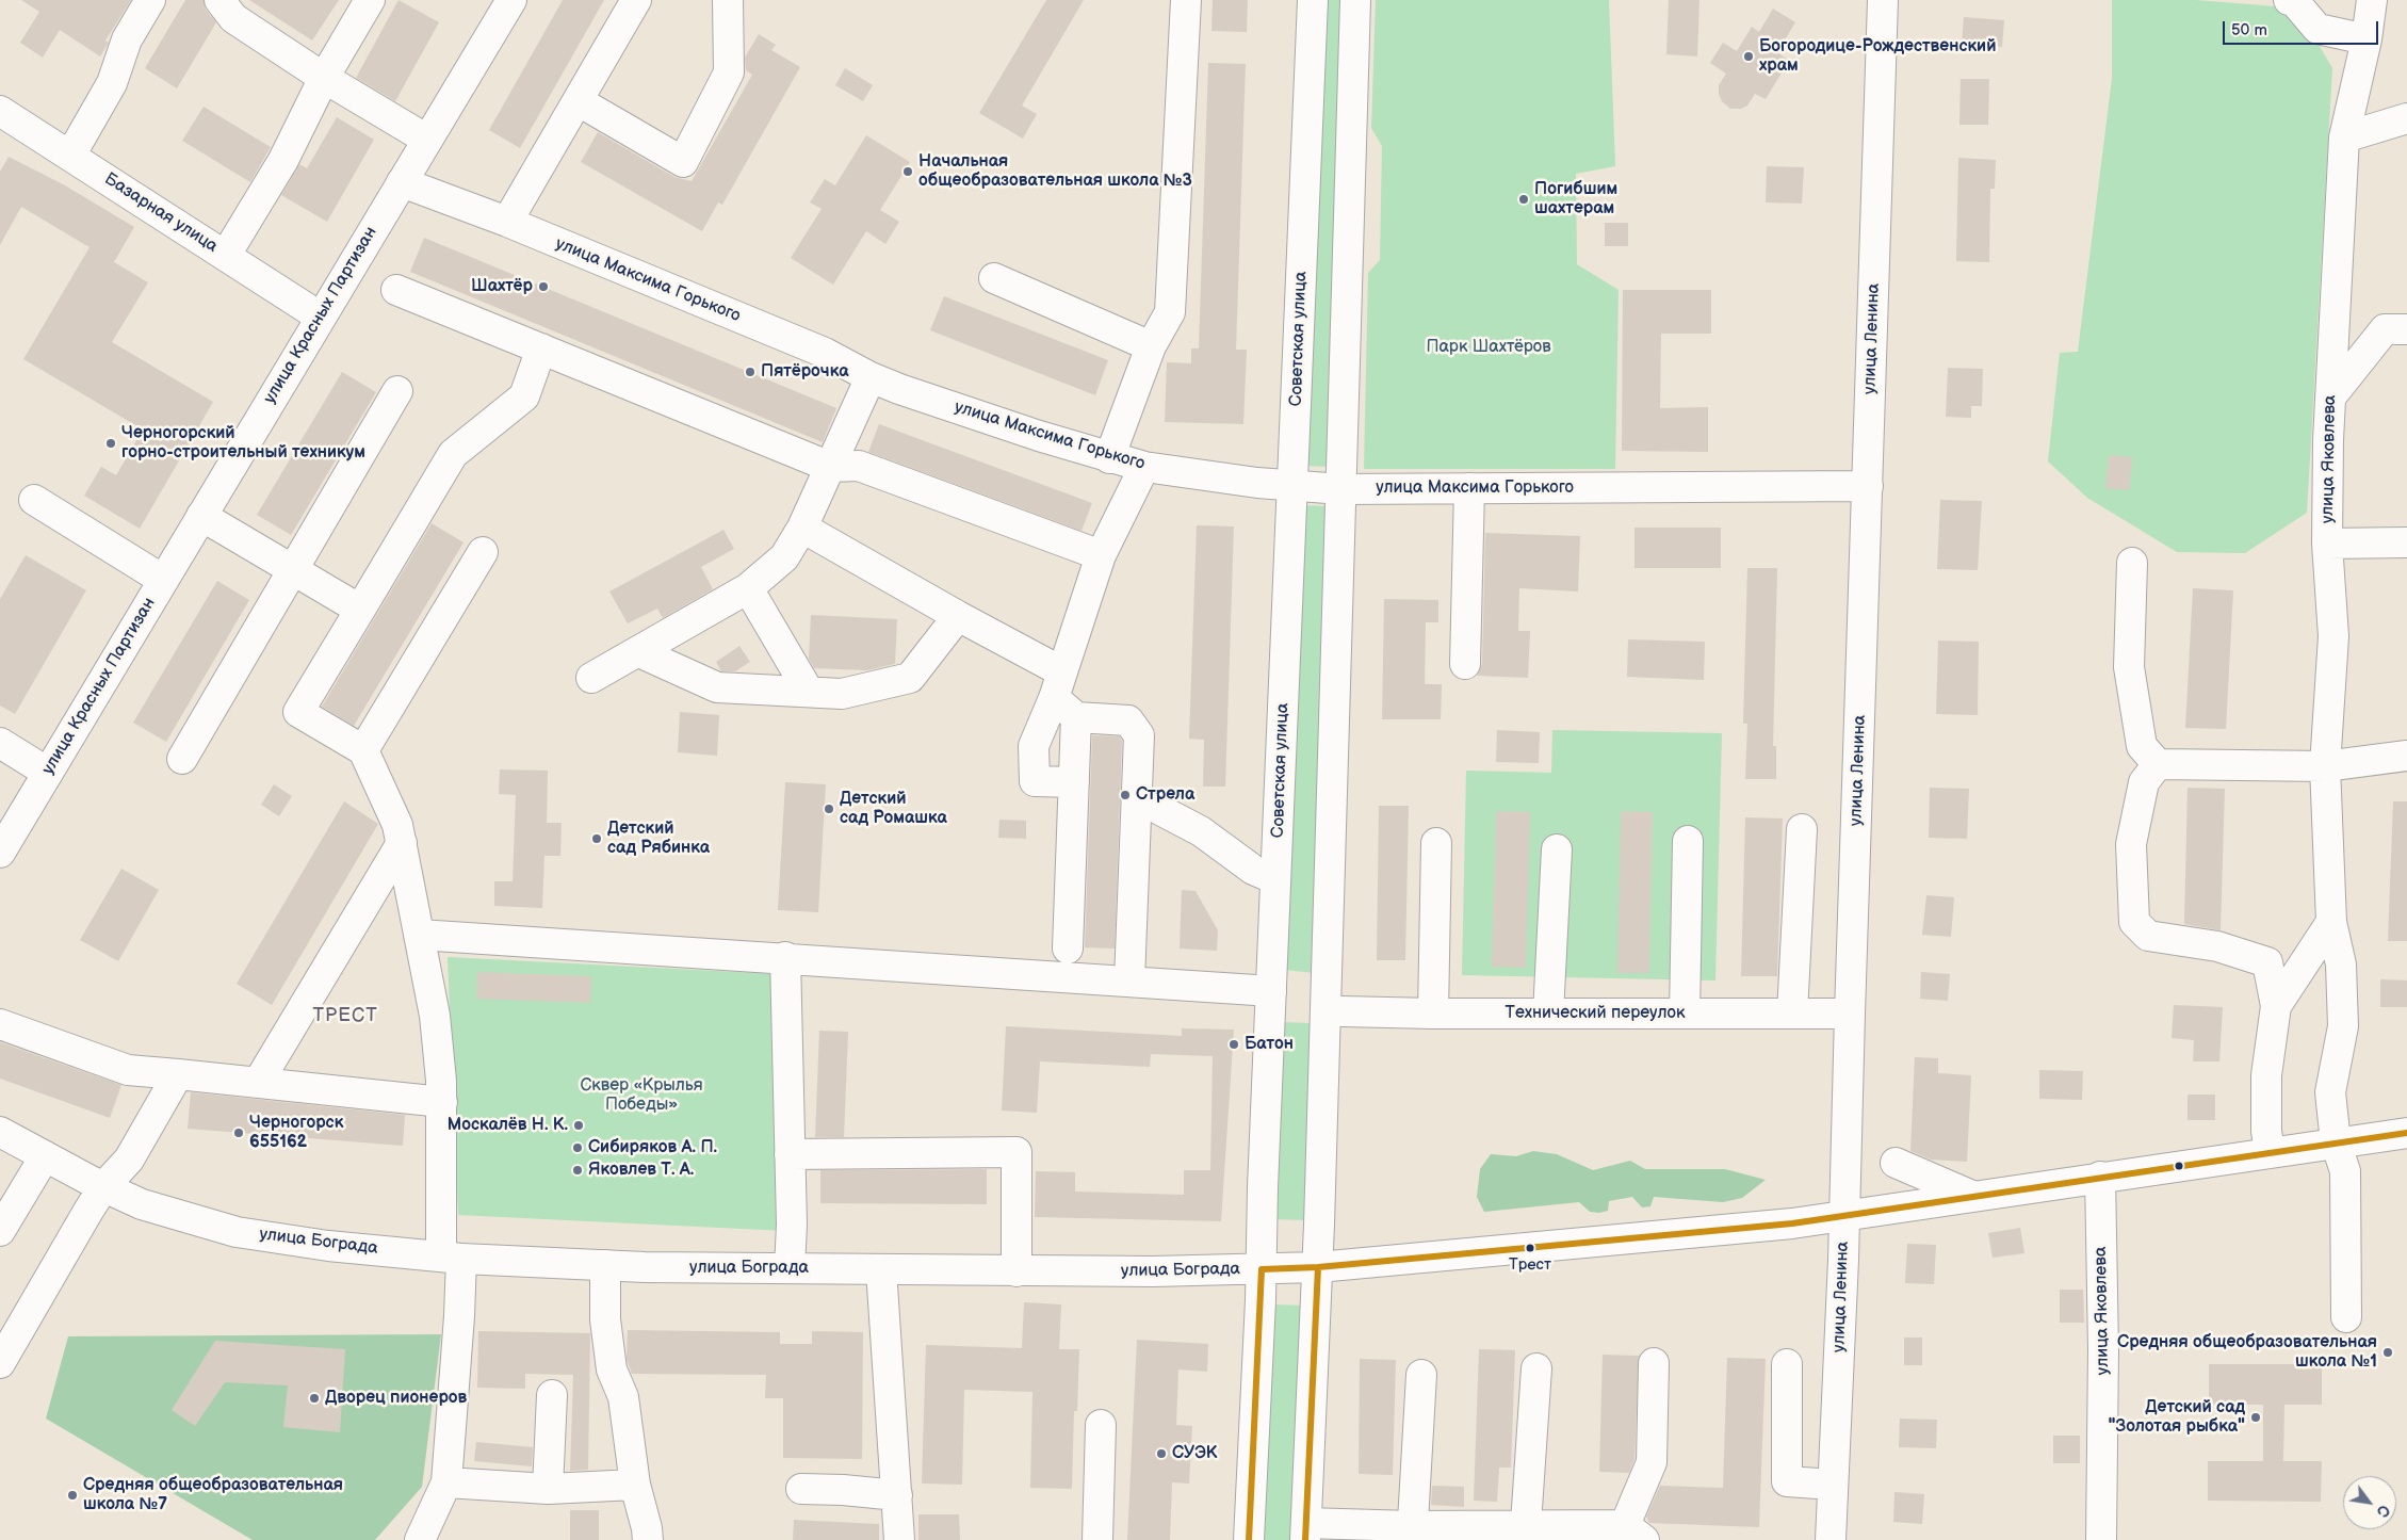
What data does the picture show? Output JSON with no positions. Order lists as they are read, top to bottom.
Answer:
{
  "streets": {
    "main road": [
      "Базарная улица",
      "улица Максима Горького",
      "улица Красных Партизан",
      "Советская улица",
      "улица Ленина",
      "улица Яковлева",
      "Технический переулок",
      "улица Бограда"
    ]
  },
  "crossings": [
    ["Базарная улица", "улица Красных Партизан"],
    ["улица Максима Горького", "улица Красных Партизан"],
    ["улица Максима Горького", "Советская улица"],
    ["улица Максима Горького", "улица Ленина"],
    ["Советская улица", "улица Бограда"],
    ["улица Ленина", "Технический переулок"],
    ["улица Ленина", "улица Бограда"],
    ["улица Яковлева", "улица Бограда"]
  ],
  "districts": ["ТРЕСТ"],
  "parks": ["Парк Шахтёров", "Сквер «Крылья Победы»"],
  "places": [
    "Богородице-Рождественский храм",
    "Начальная общеобразовательная школа №3",
    "Погибшим шахтерам",
    "Шахтёр",
    "Пятёрочка",
    "Черногорский горно-строительный техникум",
    "Стрела",
    "Детский сад Ромашка",
    "Детский сад Рябинка",
    "Батон",
    "Москалёв Н. К.",
    "Черногорск 655162",
    "Сибиряков А. П.",
    "Яковлев Т. А.",
    "Трест",
    "Средняя общеобразовательная школа №1",
    "Дворец пионеров",
    "Детский сад \"Золотая рыбка\"",
    "СУЭК",
    "Средняя общеобразовательная школа №7"
  ],
  "scale_bar": "50 m",
  "north": "bottom right"
}
